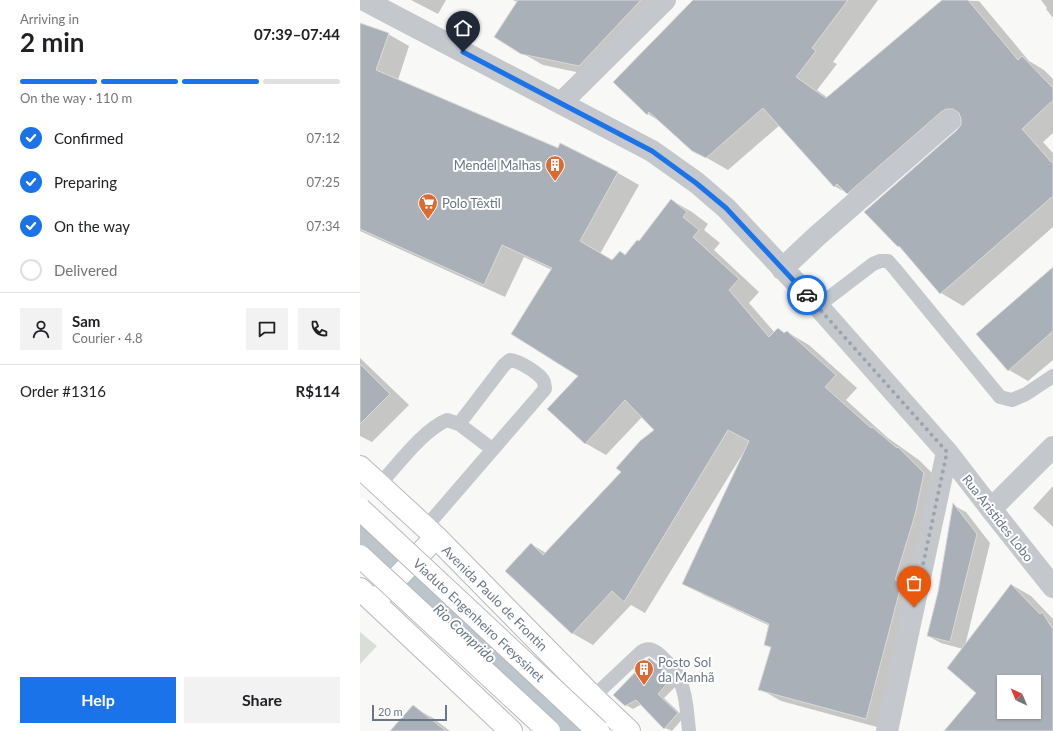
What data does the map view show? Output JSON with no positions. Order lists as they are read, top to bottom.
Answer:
{
  "streets": {
    "main road": ["Avenida Paulo de Frontin", "Viaduto Engenheiro Freyssinet"],
    "street": ["Rua Aristides Lobo"]
  },
  "water": ["Rio Comprido"],
  "places": {
    "building": ["Mendel Malhas", "Posto Sol da Manhã"],
    "supermarket": ["Polo Têxtil"]
  },
  "scale_bar": "20 m",
  "north": "top left",
  "page": {
    "heading": ["2 min", "Arriving in", "07:39–07:44"],
    "panel": [
      "Sam",
      "Courier · 4.8",
      "Order #1316",
      "R$114"
    ],
    "bar": "On the way · 110 m",
    "list": [
      ["Confirmed", "07:12"],
      ["Preparing", "07:25"],
      ["On the way", "07:34"],
      "Delivered"
    ],
    "buttons": ["Help", "Share"],
    "scale": "20 m"
  }
}
